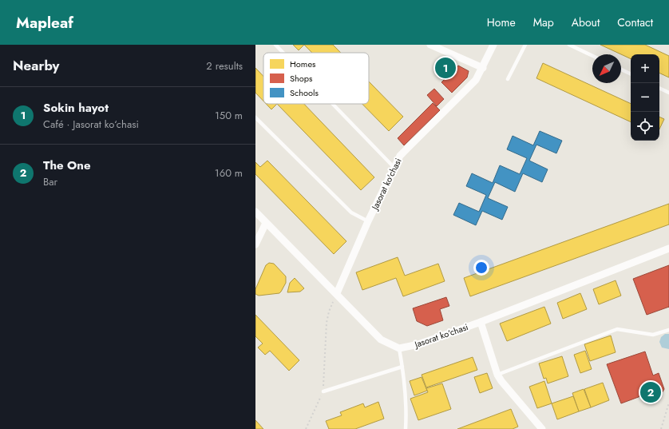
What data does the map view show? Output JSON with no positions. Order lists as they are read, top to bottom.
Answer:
{
  "streets": {
    "street": ["Jasorat ko'chasi", "Jasorat ko‘chasi"]
  },
  "legend": ["Homes", "Shops", "Schools"],
  "north": "bottom left",
  "page": {
    "header": "Mapleaf",
    "nav": [
      "Home",
      "Map",
      "About",
      "Contact"
    ],
    "heading": ["Nearby", "2 results"],
    "map_buttons": ["+", "−"],
    "pins": ["1", "2"],
    "list": [
      {
        "mark": "1",
        "name": "Sokin hayot",
        "note": "Café · Jasorat ko‘chasi",
        "value": "150 m"
      },
      {
        "mark": "2",
        "name": "The One",
        "note": "Bar",
        "value": "160 m"
      }
    ]
  }
}
